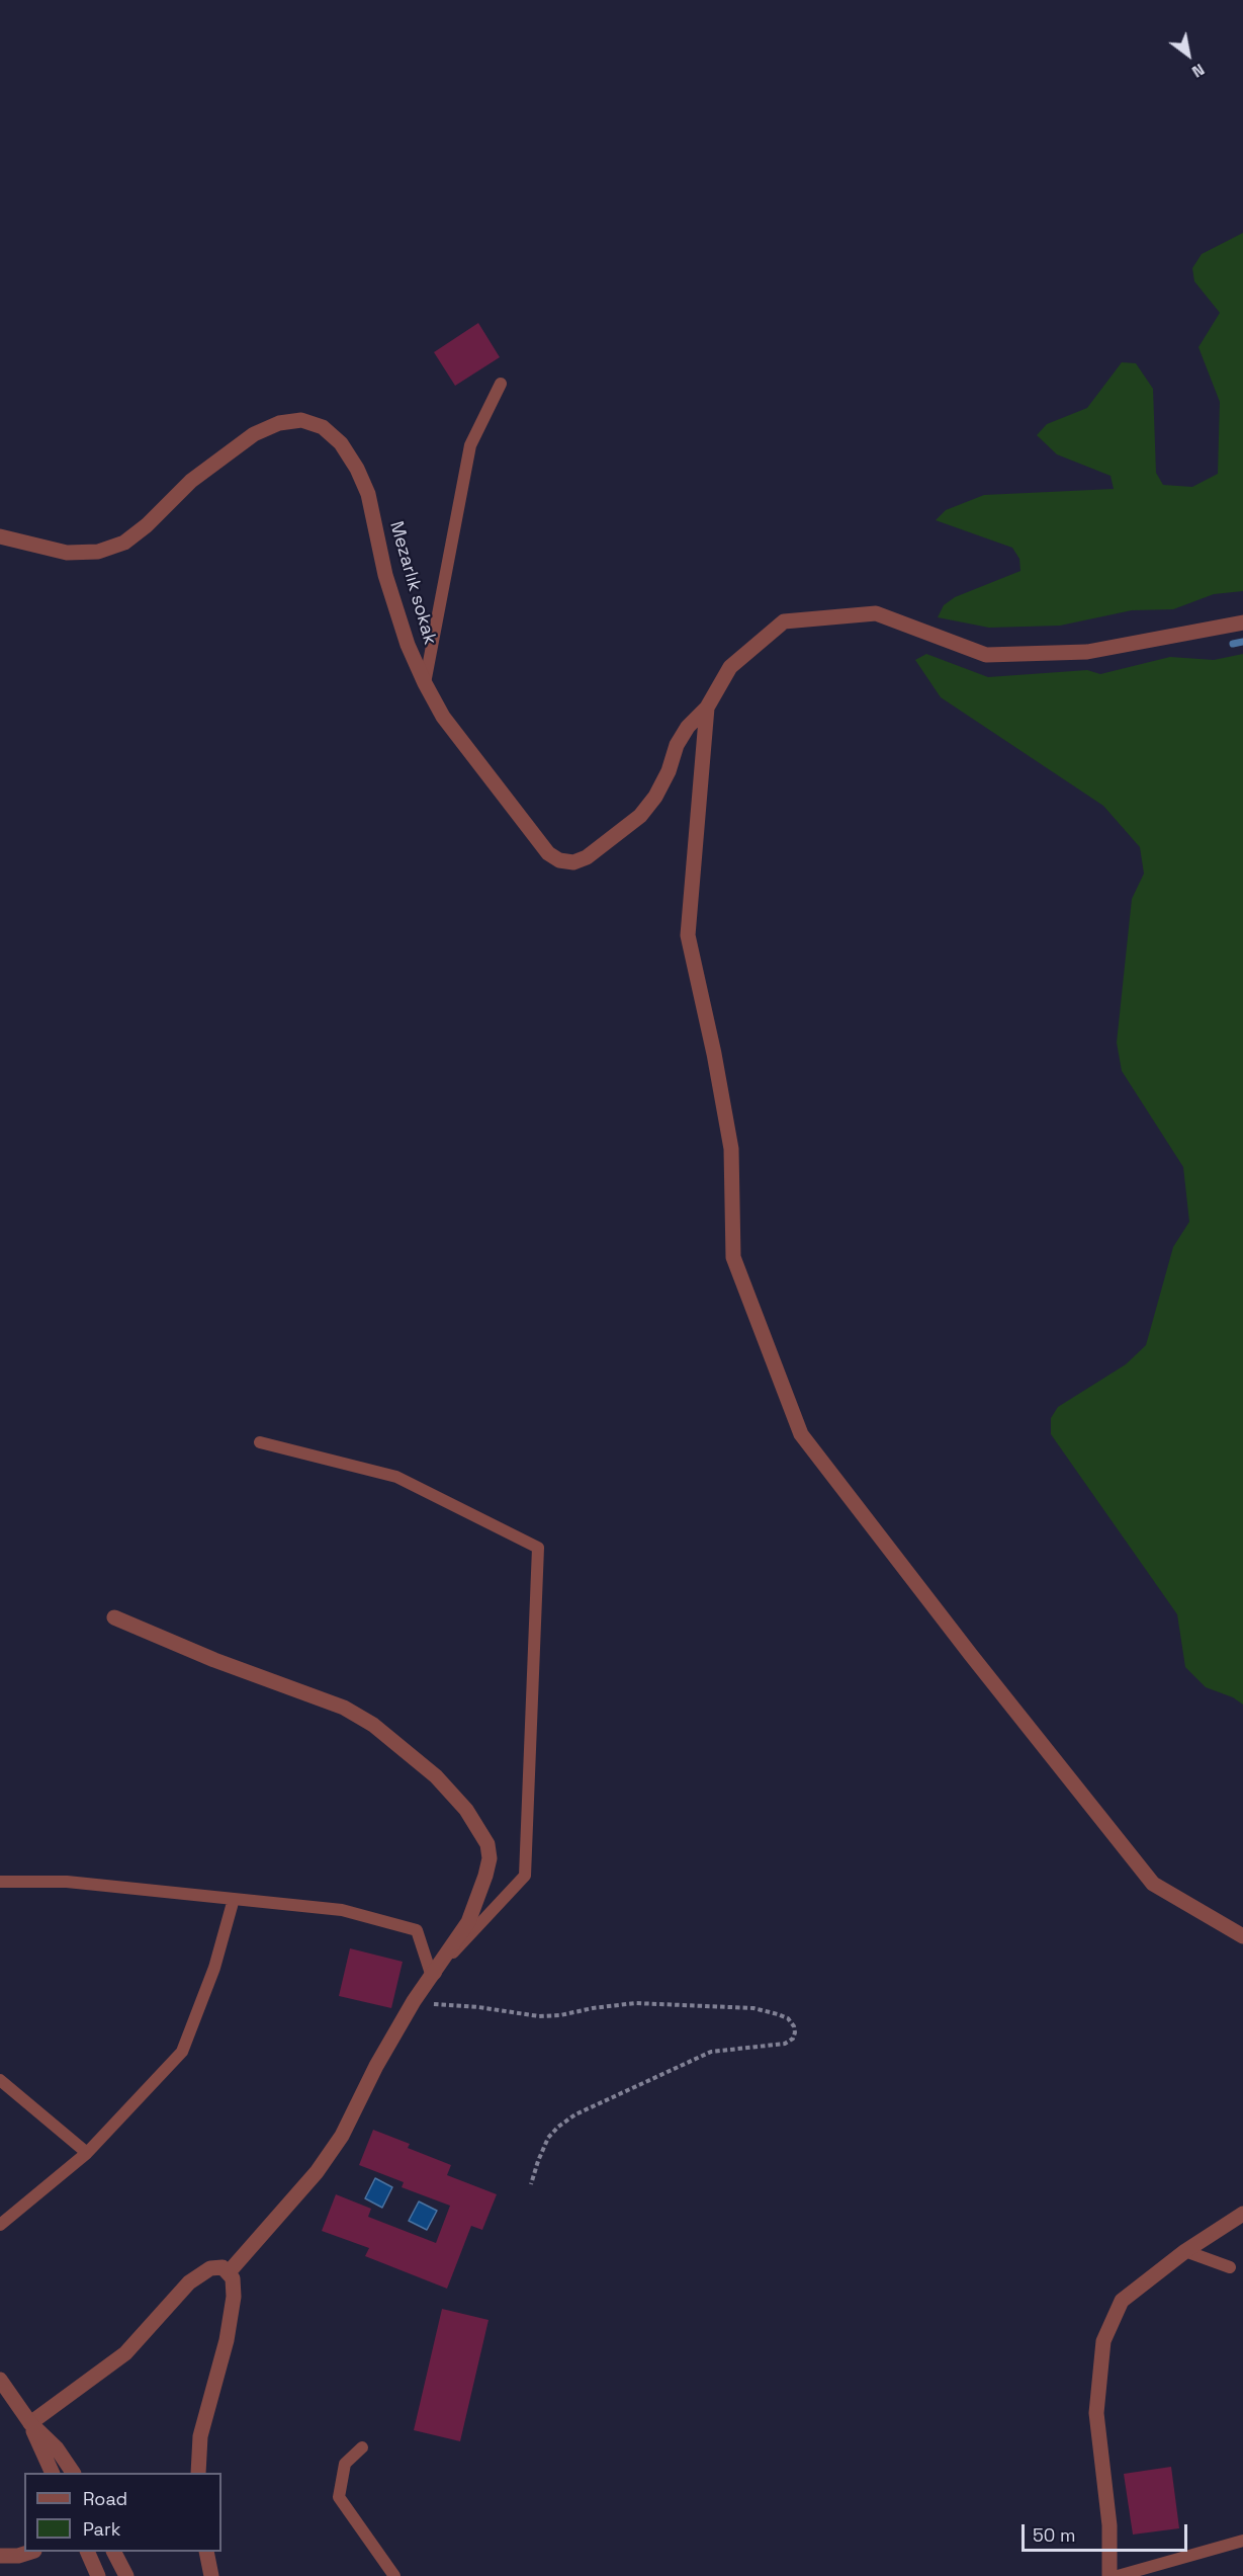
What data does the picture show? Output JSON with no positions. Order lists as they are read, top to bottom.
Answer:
{
  "streets": {
    "street": ["Mezarlık sokak"]
  },
  "legend": ["Road", "Park"],
  "scale_bar": "50 m",
  "north": "bottom right"
}
